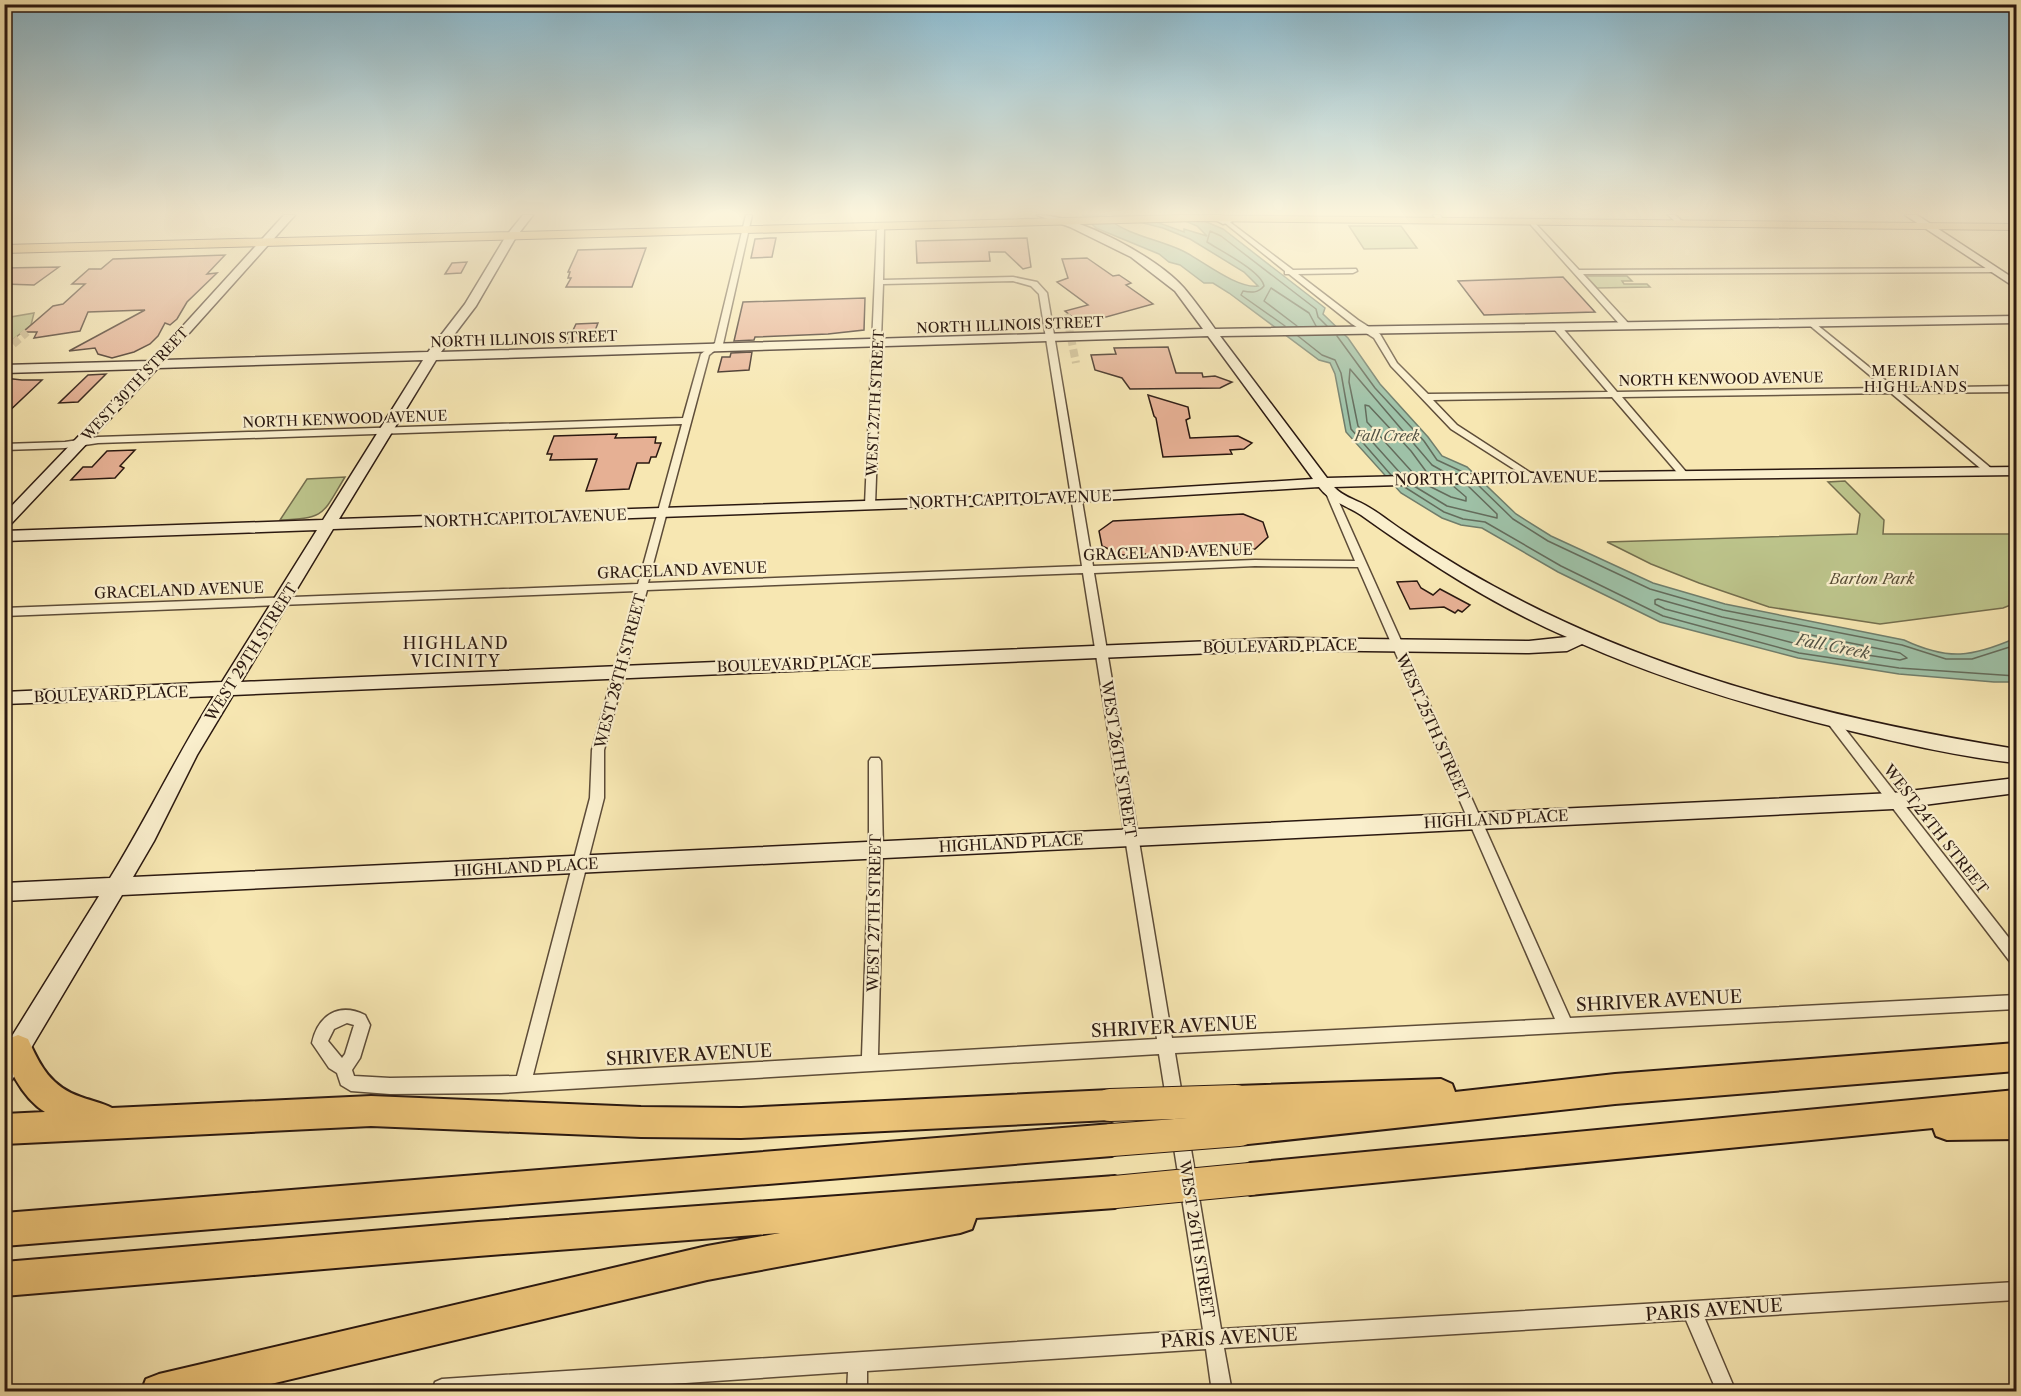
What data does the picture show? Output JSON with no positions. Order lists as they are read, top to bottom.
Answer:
{
  "streets": {
    "main road": [
      "NORTH ILLINOIS STREET",
      "WEST 30TH STREET",
      "NORTH CAPITOL AVENUE",
      "BOULEVARD PLACE",
      "WEST 29TH STREET",
      "HIGHLAND PLACE"
    ],
    "street": [
      "NORTH KENWOOD AVENUE",
      "WEST 27TH STREET",
      "GRACELAND AVENUE",
      "WEST 28TH STREET",
      "WEST 25TH STREET",
      "WEST 26TH STREET",
      "WEST 24TH STREET",
      "SHRIVER AVENUE",
      "PARIS AVENUE"
    ]
  },
  "crossings": [
    ["NORTH ILLINOIS STREET", "WEST 30TH STREET"],
    ["NORTH ILLINOIS STREET", "WEST 27TH STREET"],
    ["NORTH ILLINOIS STREET", "WEST 29TH STREET"],
    ["NORTH ILLINOIS STREET", "WEST 28TH STREET"],
    ["NORTH ILLINOIS STREET", "WEST 26TH STREET"],
    ["NORTH KENWOOD AVENUE", "WEST 30TH STREET"],
    ["NORTH KENWOOD AVENUE", "WEST 29TH STREET"],
    ["NORTH KENWOOD AVENUE", "WEST 28TH STREET"],
    ["WEST 27TH STREET", "NORTH CAPITOL AVENUE"],
    ["WEST 27TH STREET", "WEST 26TH STREET"],
    ["WEST 27TH STREET", "HIGHLAND PLACE"],
    ["WEST 27TH STREET", "SHRIVER AVENUE"],
    ["NORTH CAPITOL AVENUE", "WEST 29TH STREET"],
    ["NORTH CAPITOL AVENUE", "WEST 28TH STREET"],
    ["NORTH CAPITOL AVENUE", "WEST 25TH STREET"],
    ["NORTH CAPITOL AVENUE", "WEST 26TH STREET"],
    ["GRACELAND AVENUE", "WEST 29TH STREET"],
    ["GRACELAND AVENUE", "WEST 28TH STREET"],
    ["GRACELAND AVENUE", "WEST 25TH STREET"],
    ["GRACELAND AVENUE", "WEST 26TH STREET"],
    ["BOULEVARD PLACE", "WEST 29TH STREET"],
    ["BOULEVARD PLACE", "WEST 28TH STREET"],
    ["BOULEVARD PLACE", "WEST 25TH STREET"],
    ["BOULEVARD PLACE", "WEST 26TH STREET"],
    ["WEST 29TH STREET", "HIGHLAND PLACE"],
    ["WEST 28TH STREET", "HIGHLAND PLACE"],
    ["WEST 28TH STREET", "SHRIVER AVENUE"],
    ["WEST 25TH STREET", "HIGHLAND PLACE"],
    ["WEST 25TH STREET", "SHRIVER AVENUE"],
    ["WEST 26TH STREET", "HIGHLAND PLACE"],
    ["WEST 26TH STREET", "SHRIVER AVENUE"],
    ["WEST 26TH STREET", "PARIS AVENUE"],
    ["HIGHLAND PLACE", "WEST 24TH STREET"]
  ],
  "districts": ["MERIDIAN HIGHLANDS", "HIGHLAND VICINITY"],
  "water": ["Fall Creek"],
  "parks": ["Barton Park"]
}
